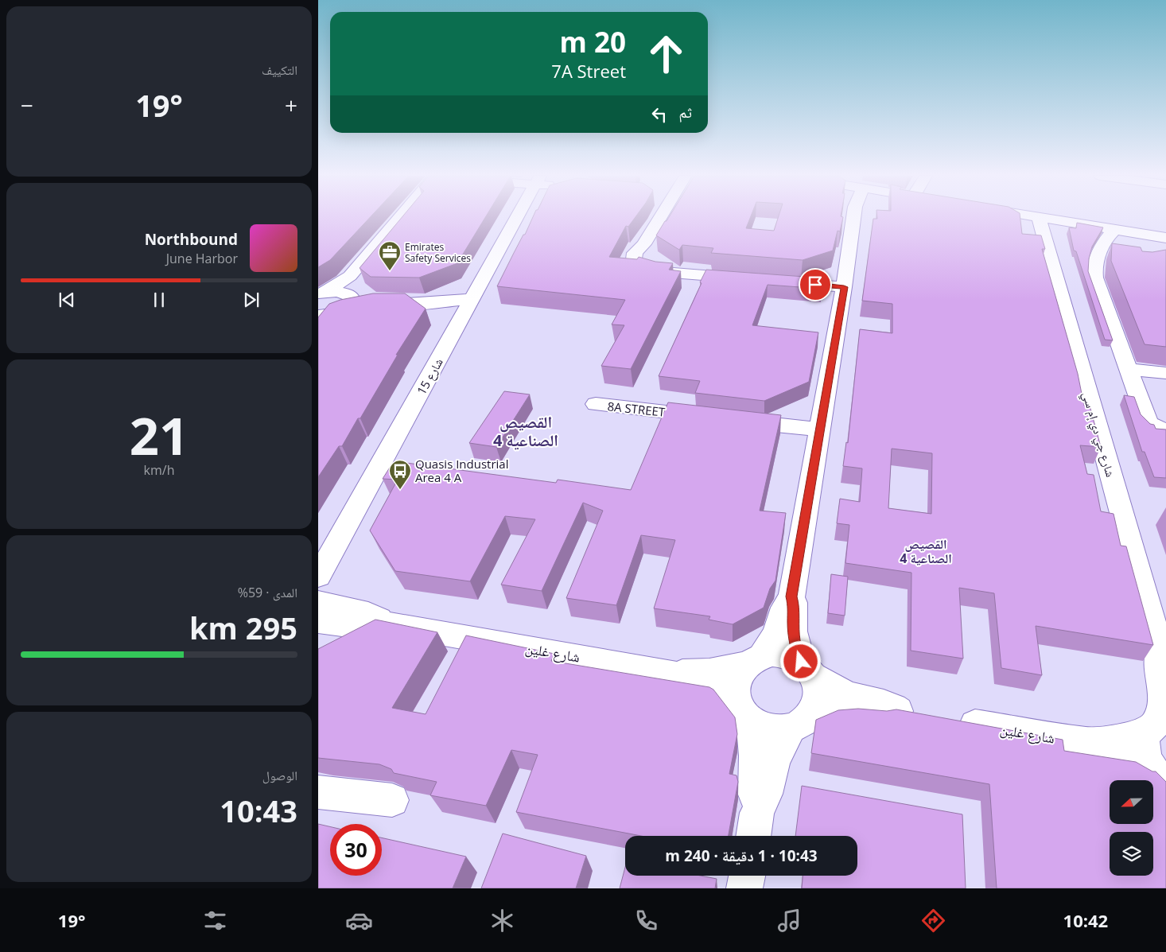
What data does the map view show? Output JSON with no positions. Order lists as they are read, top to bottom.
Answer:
{
  "streets": {
    "street": [
      "شارع 15",
      "8A STREET",
      "شارع جي دي إم سي",
      "شارع غلين"
    ]
  },
  "crossings": [
    ["شارع جي دي إم سي", "شارع غلين"]
  ],
  "districts": ["القصيص الصناعية 4", "القصيص الصناعية 4"],
  "places": {
    "office": ["Emirates Safety Services"],
    "bus stop": ["Quasis Industrial Area 4 A"]
  },
  "north": "left",
  "page": {
    "tile": [
      "التكييف",
      ["21", "km/h"],
      ["المدى · 59%", "295 km"],
      ["الوصول", "10:43"]
    ],
    "turn": ["20 m", "7A Street"],
    "heat": ["−", "19°", "+"],
    "then": "ثم",
    "song": ["Northbound", "June Harbor"],
    "limit": "30",
    "trip": "10:43 · 1 دقيقة · 240 m",
    "tabs": ["10:42", "19°"]
  }
}
